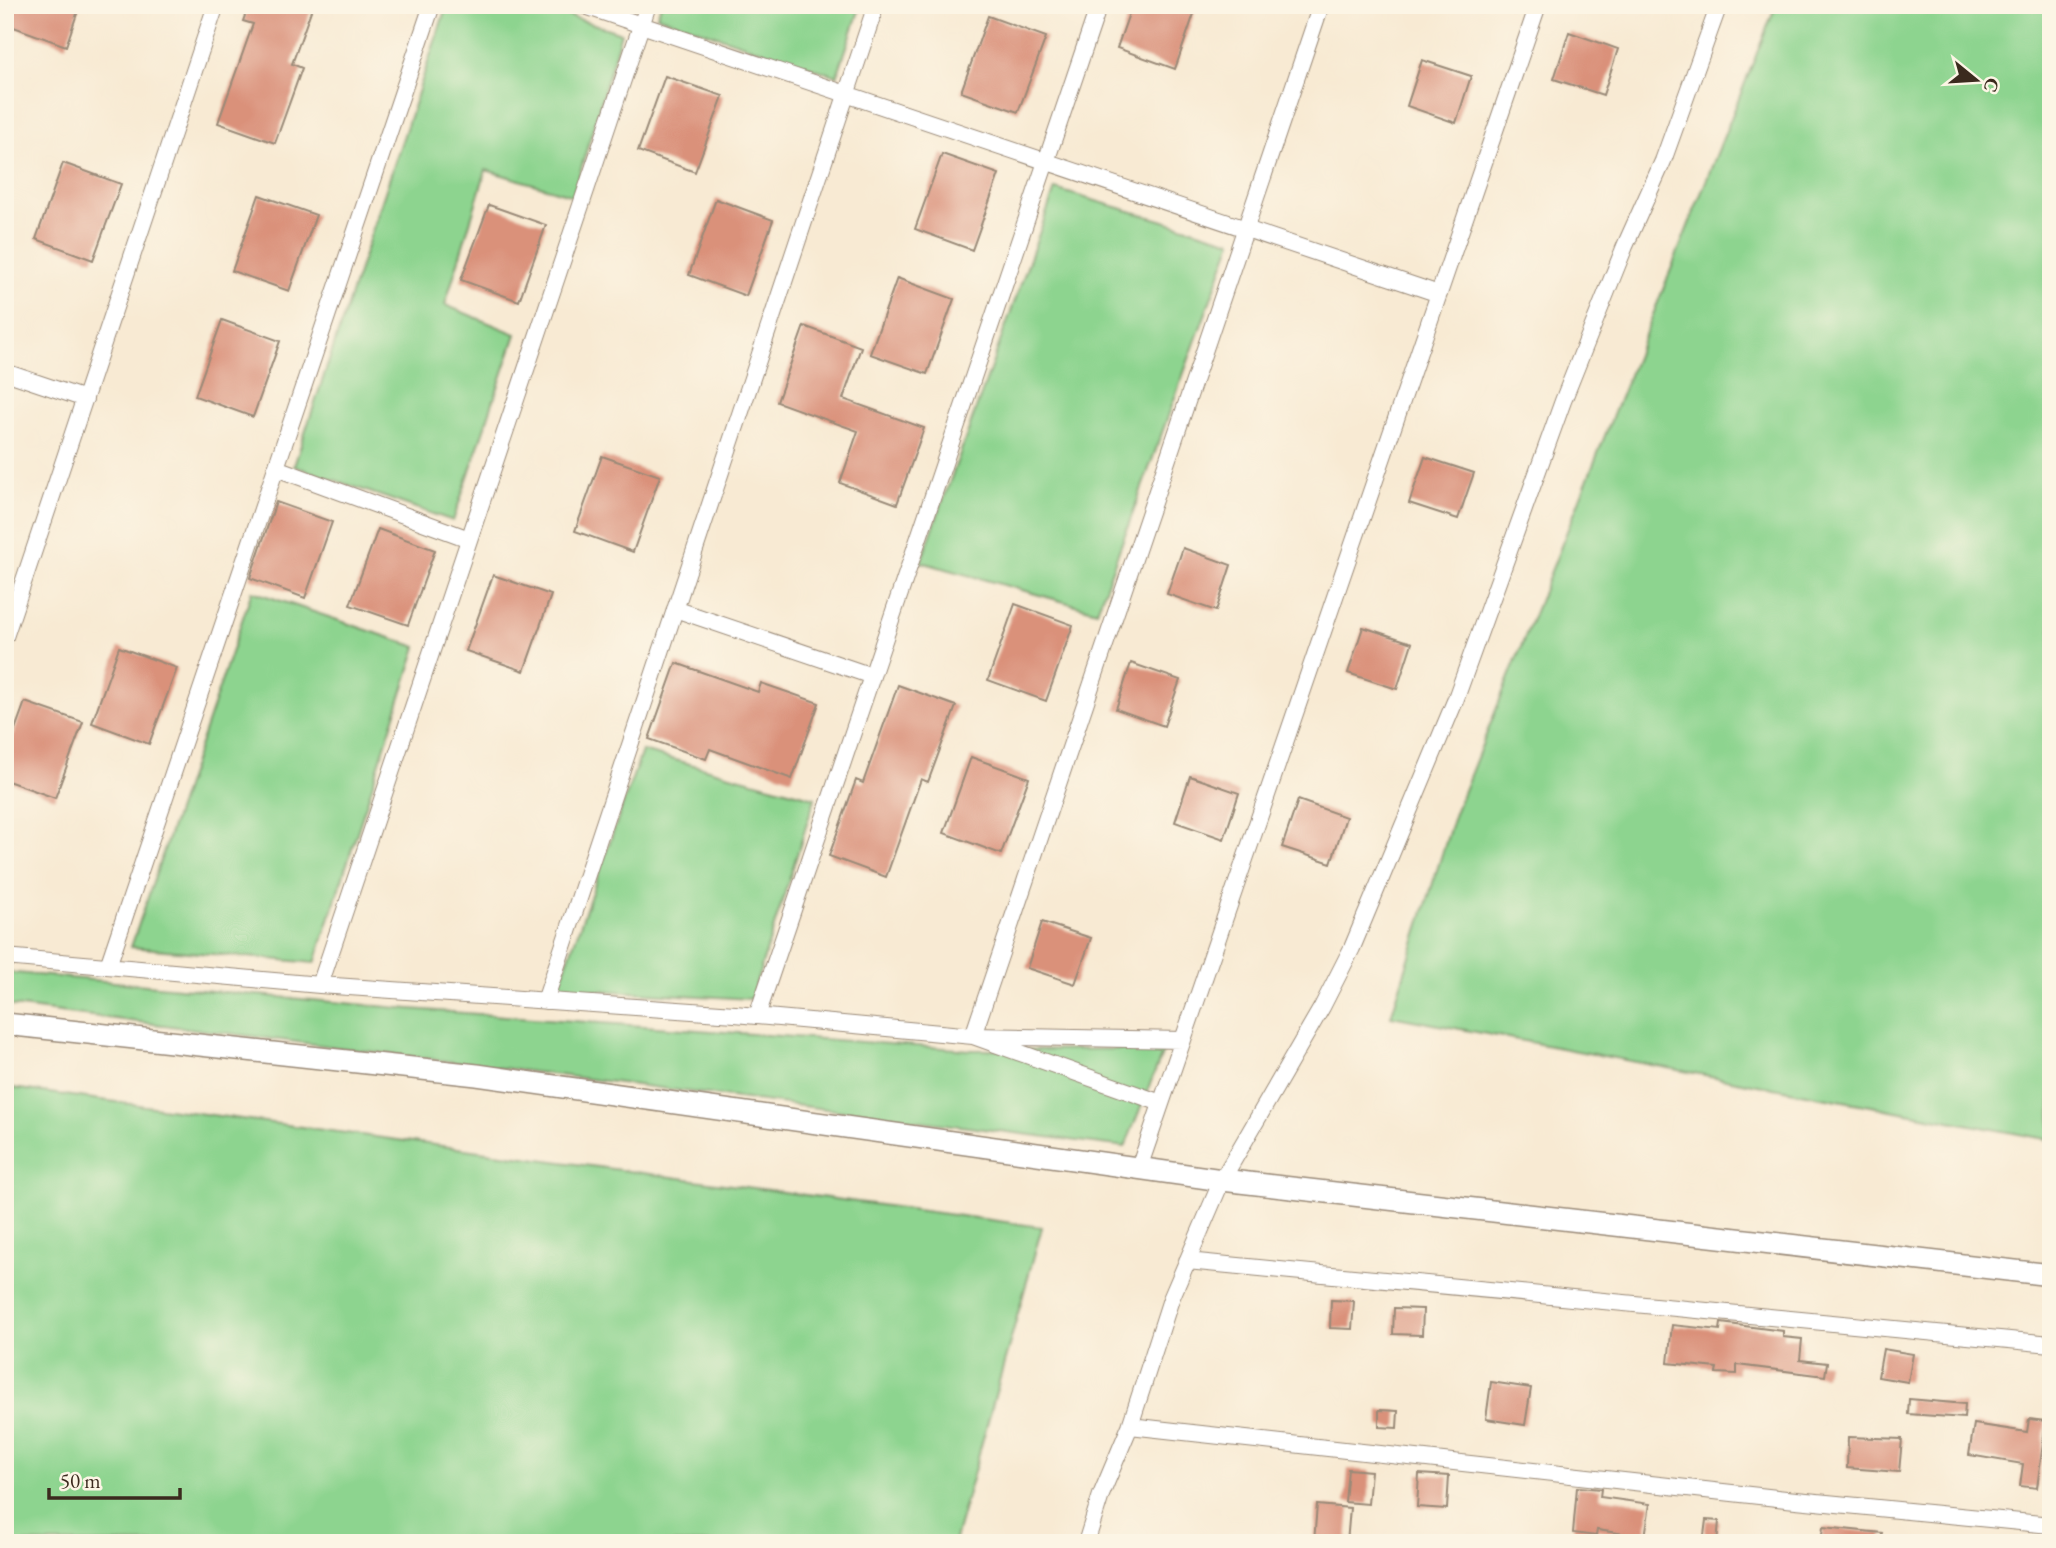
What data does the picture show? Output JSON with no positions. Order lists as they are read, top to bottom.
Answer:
{
  "scale_bar": "50 m",
  "north": "right"
}
